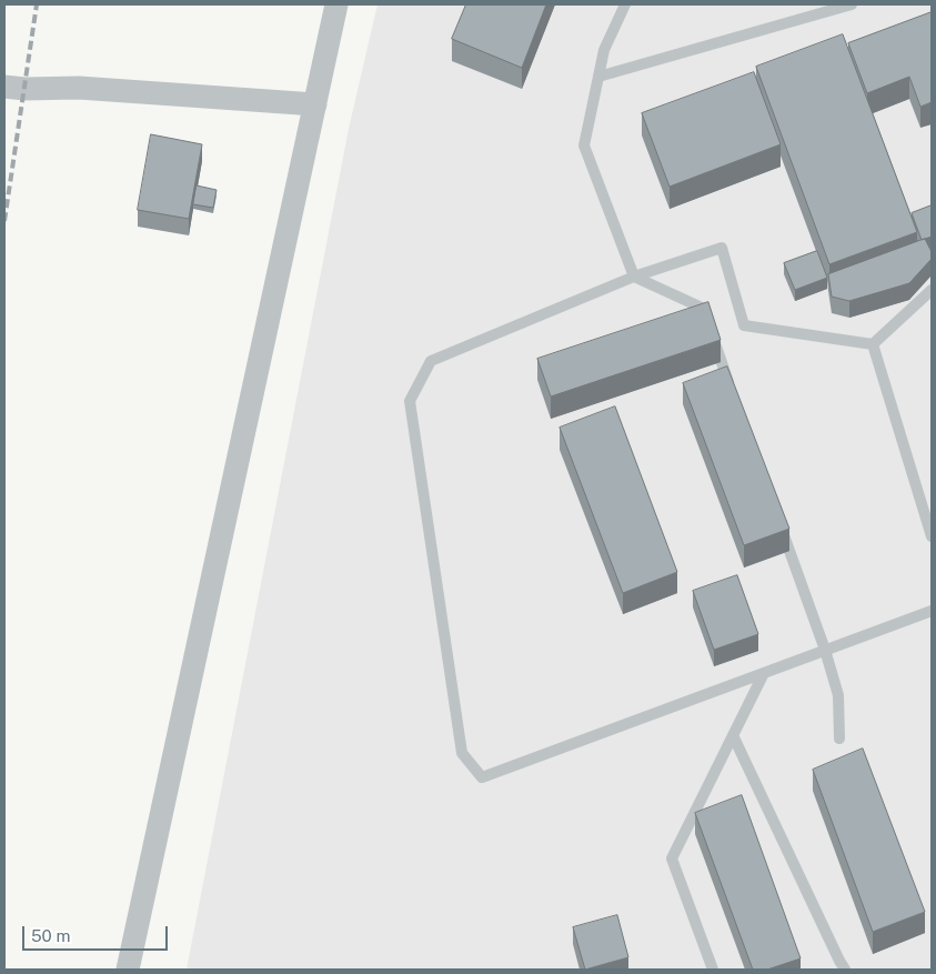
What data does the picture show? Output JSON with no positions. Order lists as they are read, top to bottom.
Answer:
{
  "scale_bar": "50 m"
}
